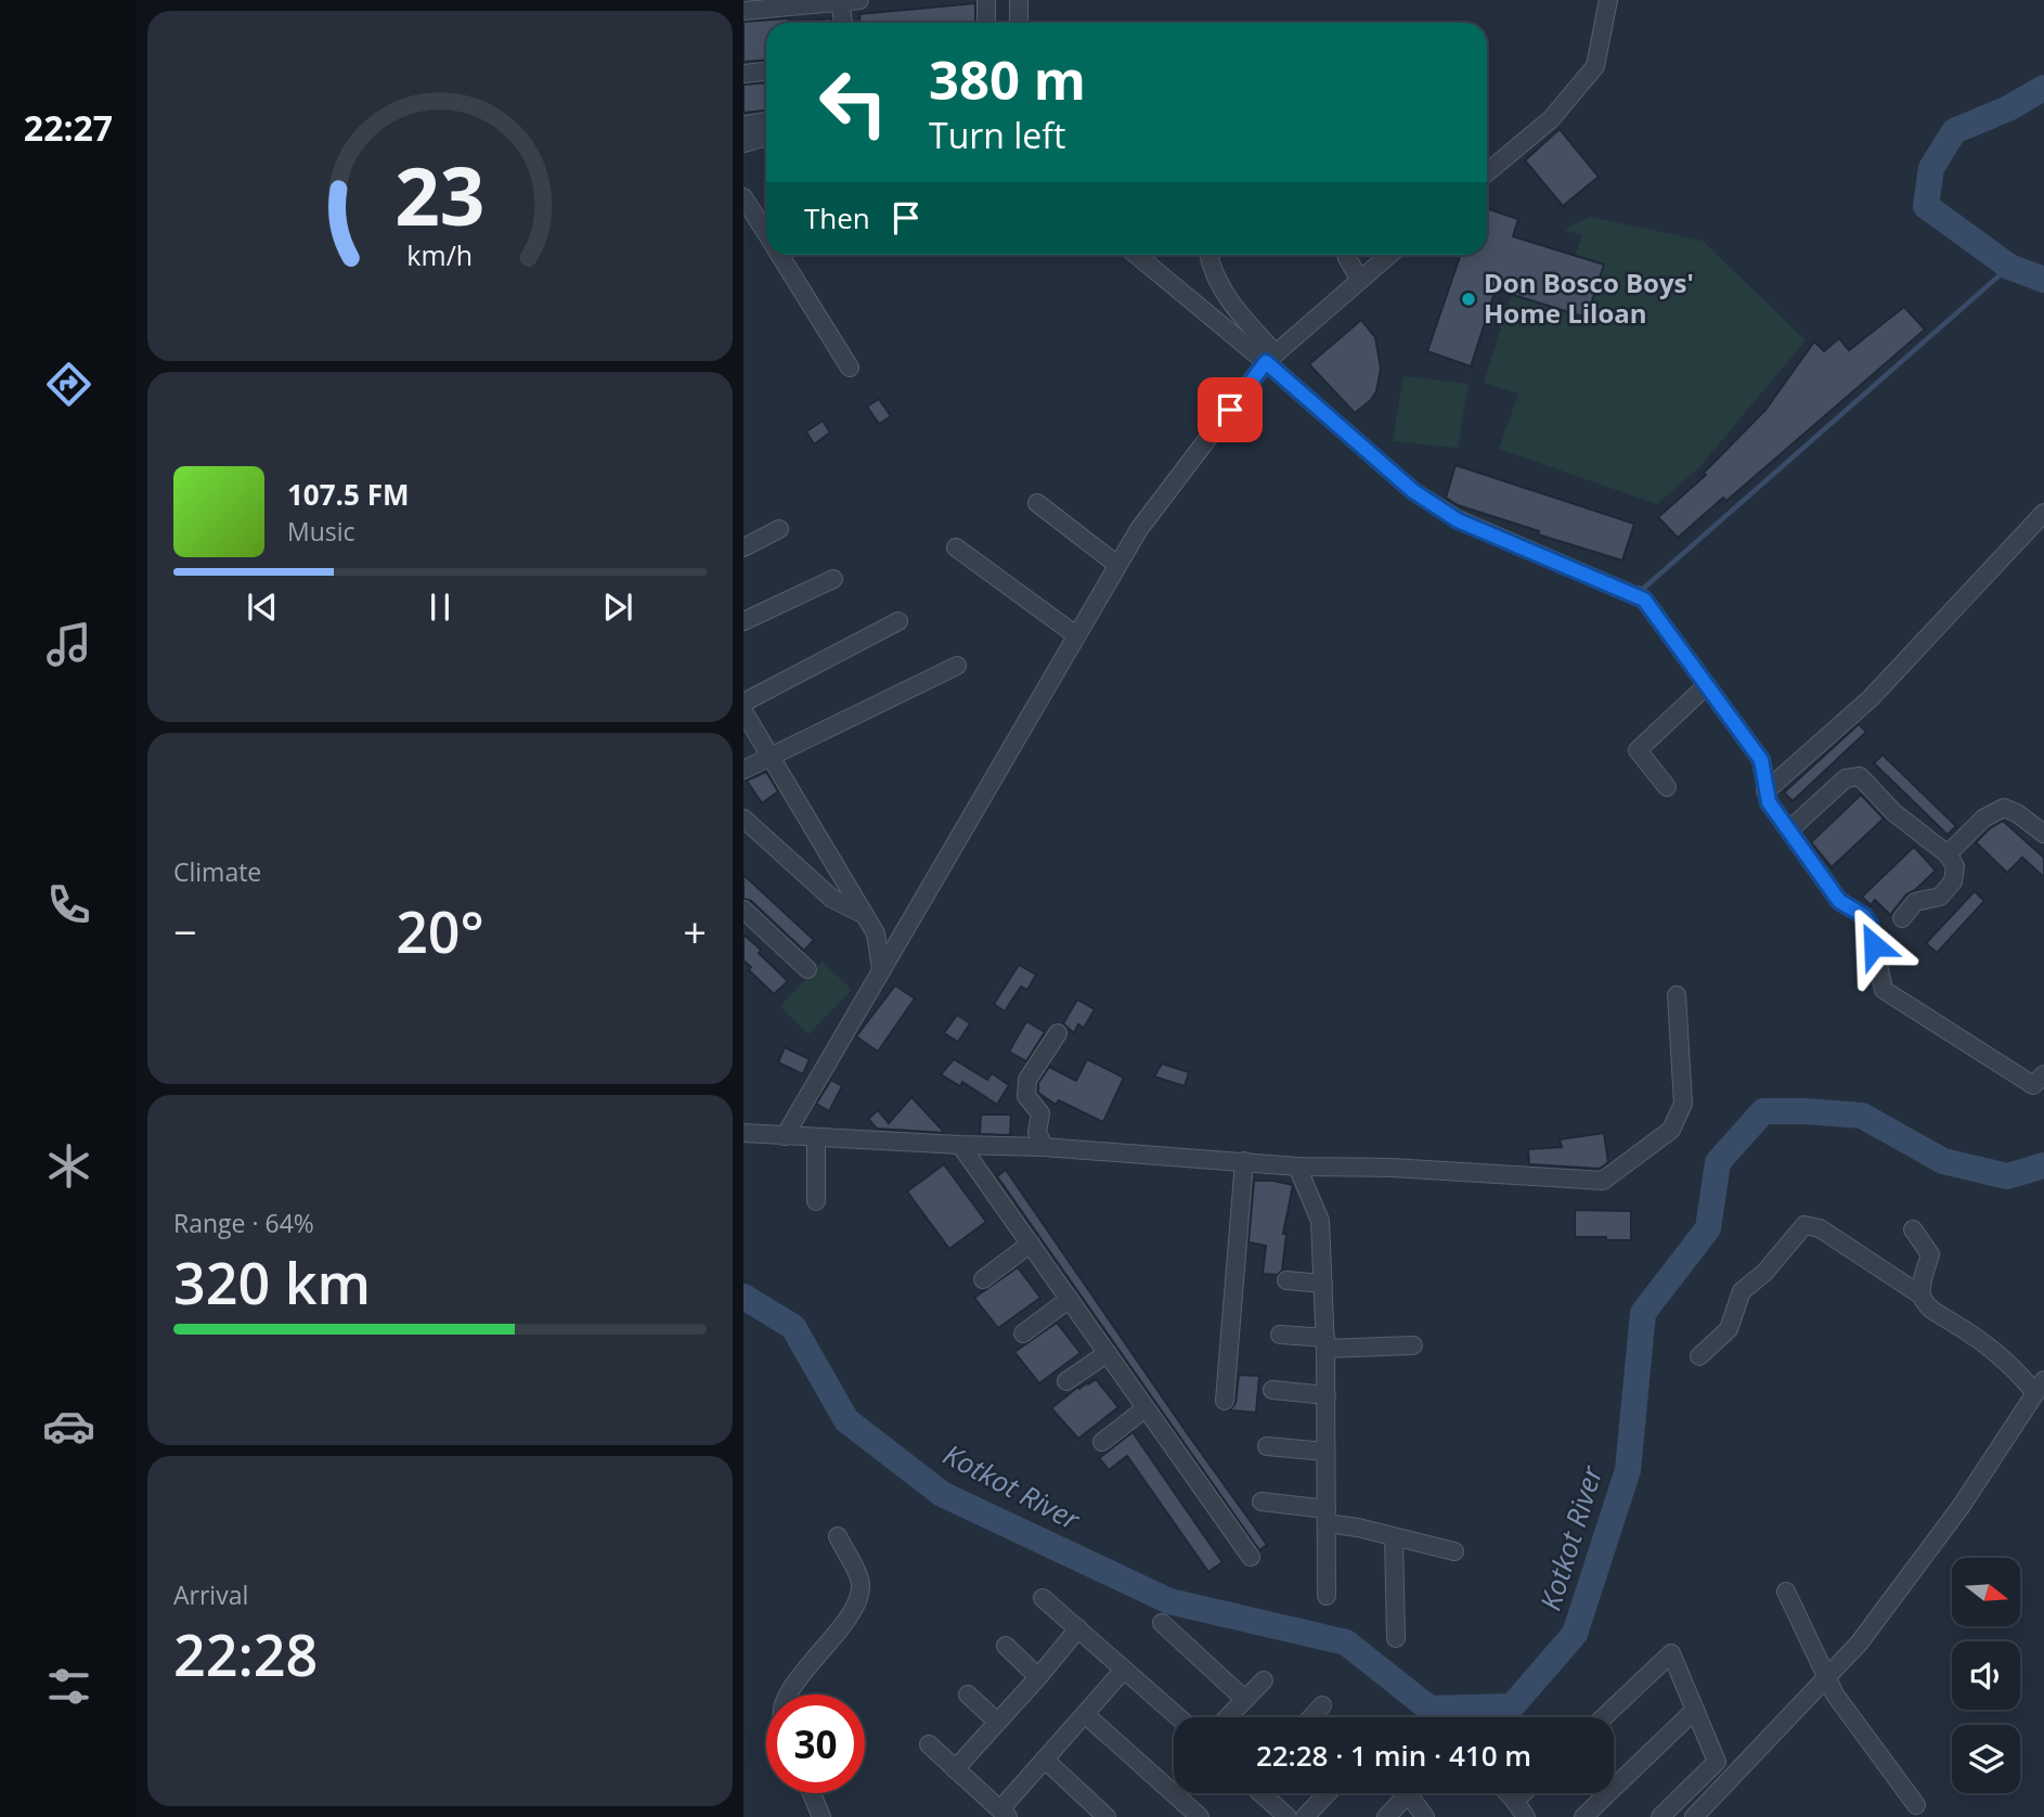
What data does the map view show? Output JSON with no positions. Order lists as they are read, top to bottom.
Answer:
{
  "water": ["Kotkot River"],
  "places": ["Don Bosco Boys' Home Liloan"],
  "north": "right",
  "page": {
    "tabs": "22:27",
    "turn": ["380 m", "Turn left"],
    "then": "Then",
    "song": ["107.5 FM", "Music"],
    "tile": [
      "Climate",
      ["Range · 64%", "320 km"],
      ["Arrival", "22:28"]
    ],
    "heat": ["−", "20°", "+"],
    "limit": "30",
    "trip": "22:28 · 1 min · 410 m",
    "gauge": ["23", "km/h"]
  }
}
